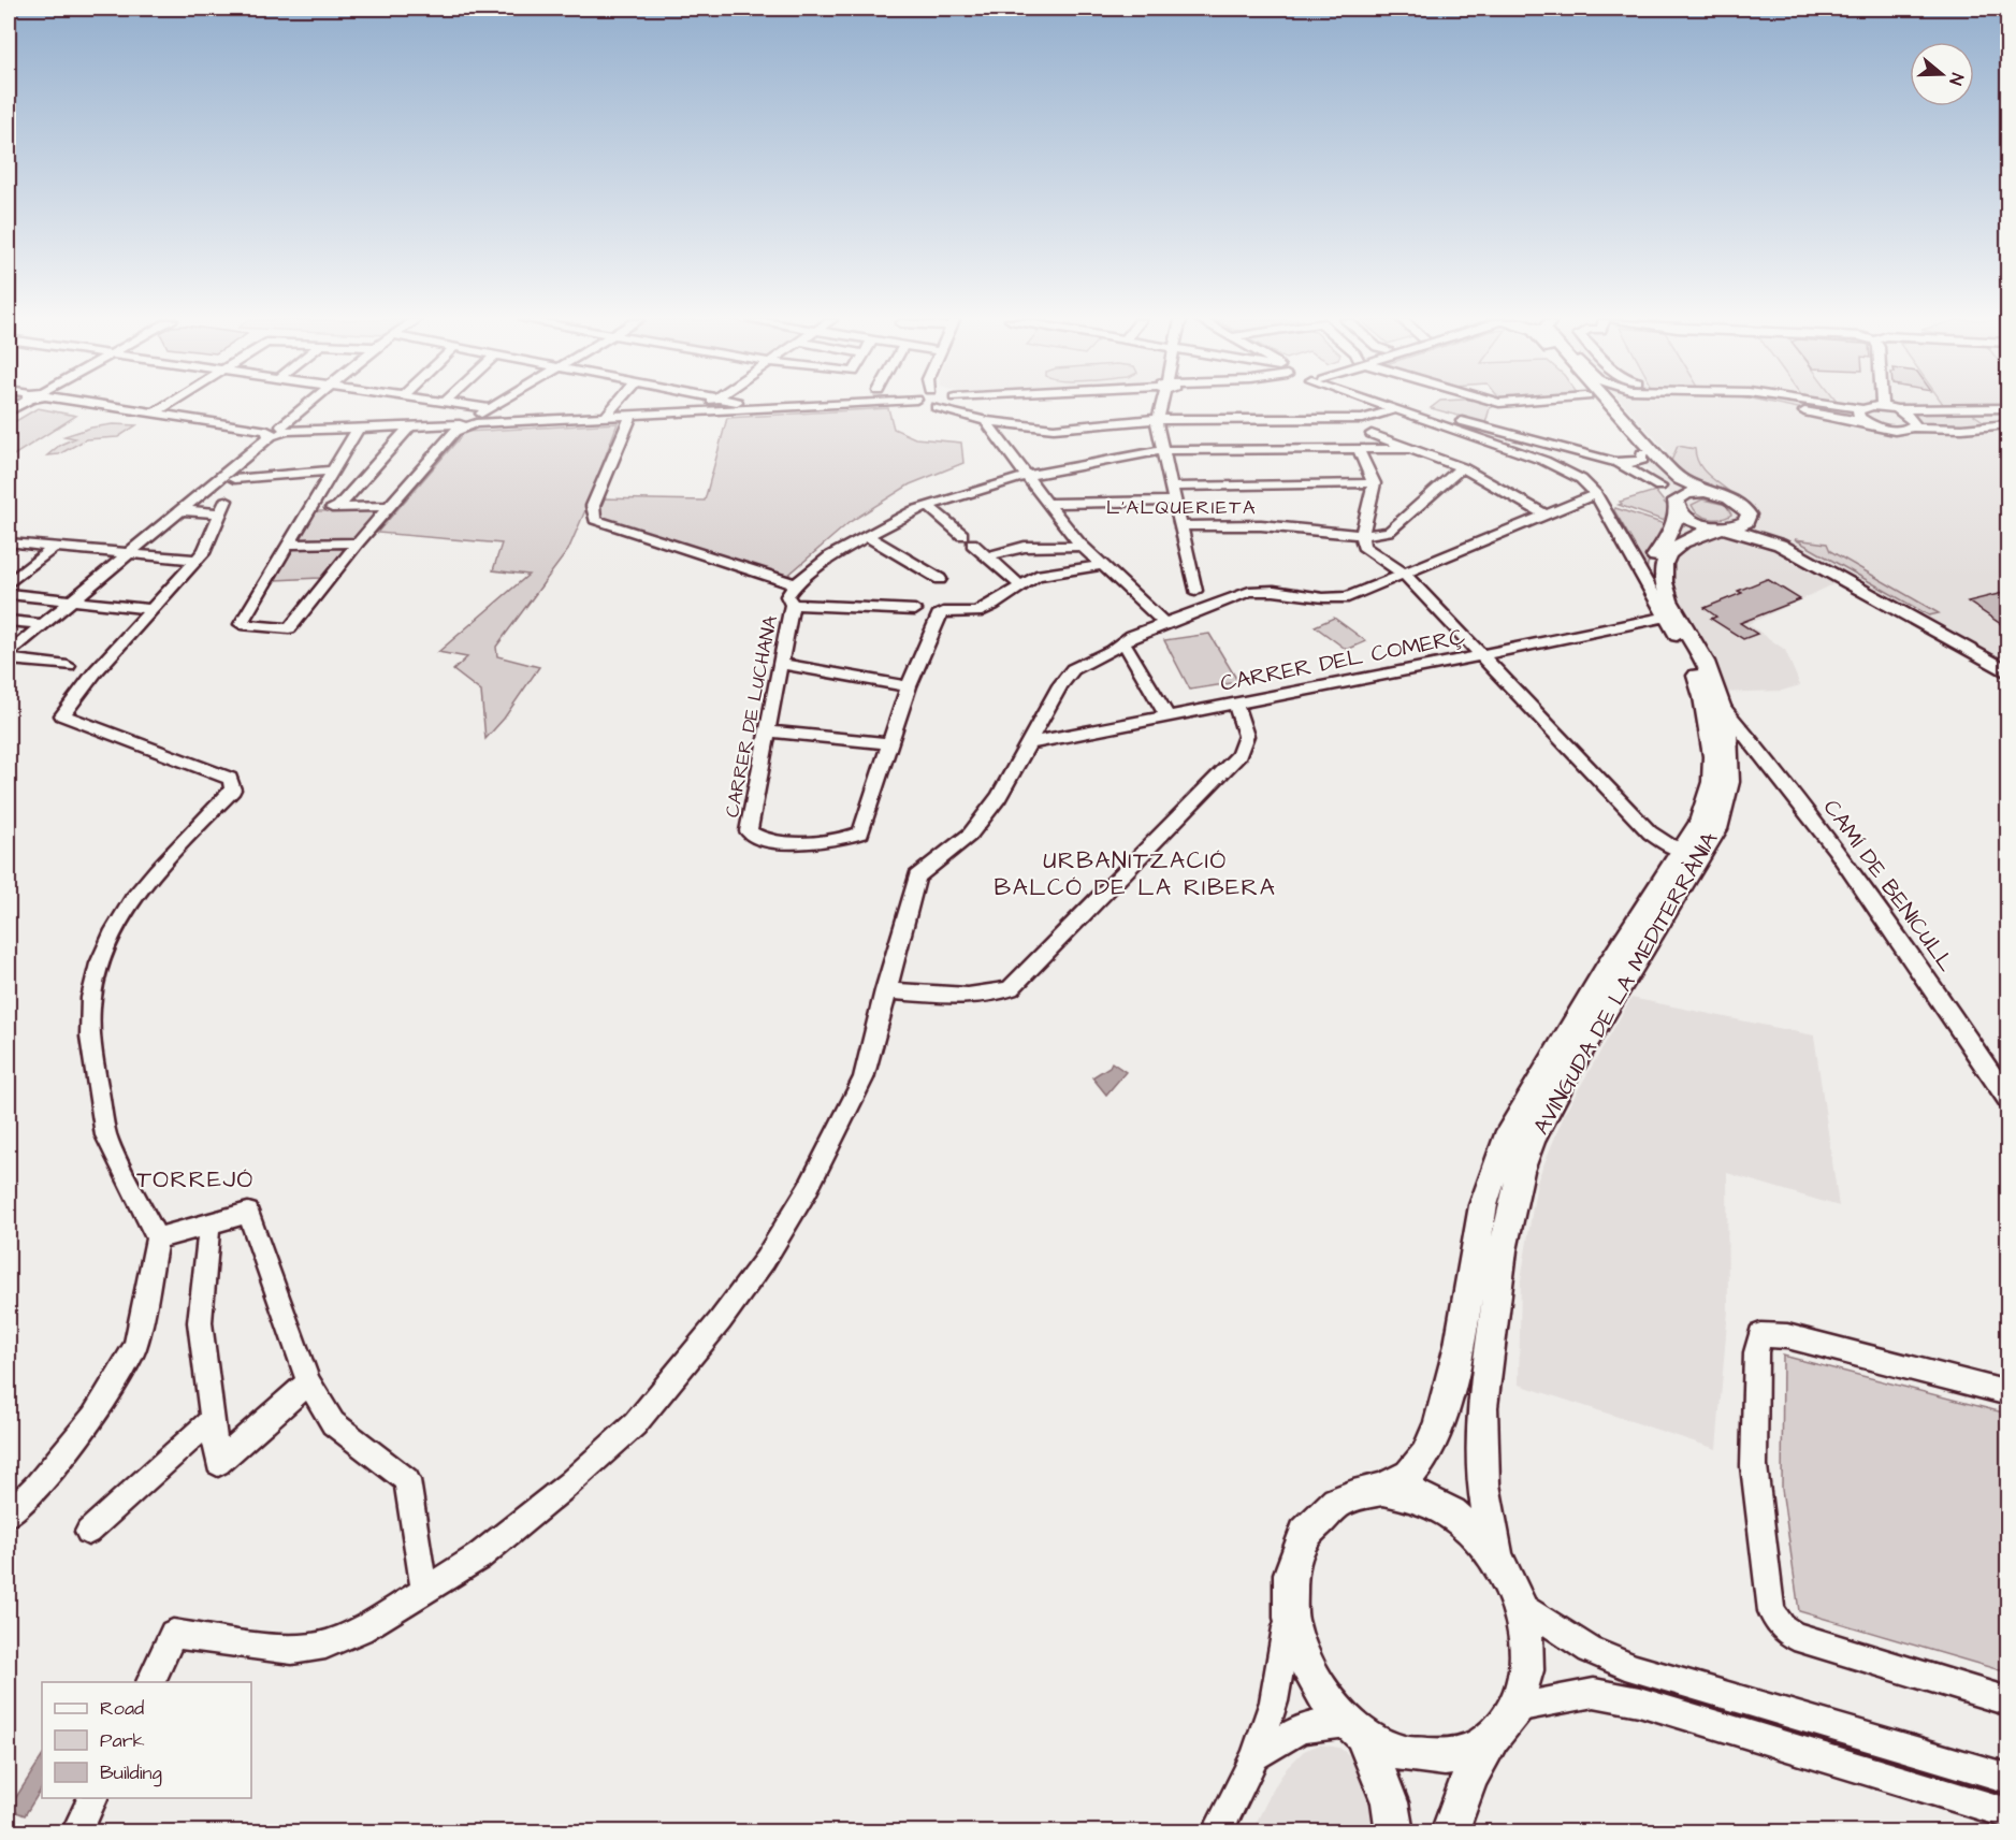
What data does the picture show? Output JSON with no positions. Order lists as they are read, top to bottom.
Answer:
{
  "streets": {
    "main road": ["AVINGUDA DE LA MEDITERRÀNIA"],
    "street": ["CARRER DEL COMERÇ", "CARRER DE LUCHANA", "CAMÍ DE BENICULL"]
  },
  "crossings": [
    ["CAMÍ DE BENICULL", "AVINGUDA DE LA MEDITERRÀNIA"]
  ],
  "districts": ["L'ALQUERIETA", "URBANITZACIÓ BALCÓ DE LA RIBERA", "TORREJÓ"],
  "legend": ["Road", "Park", "Building"],
  "north": "right"
}
